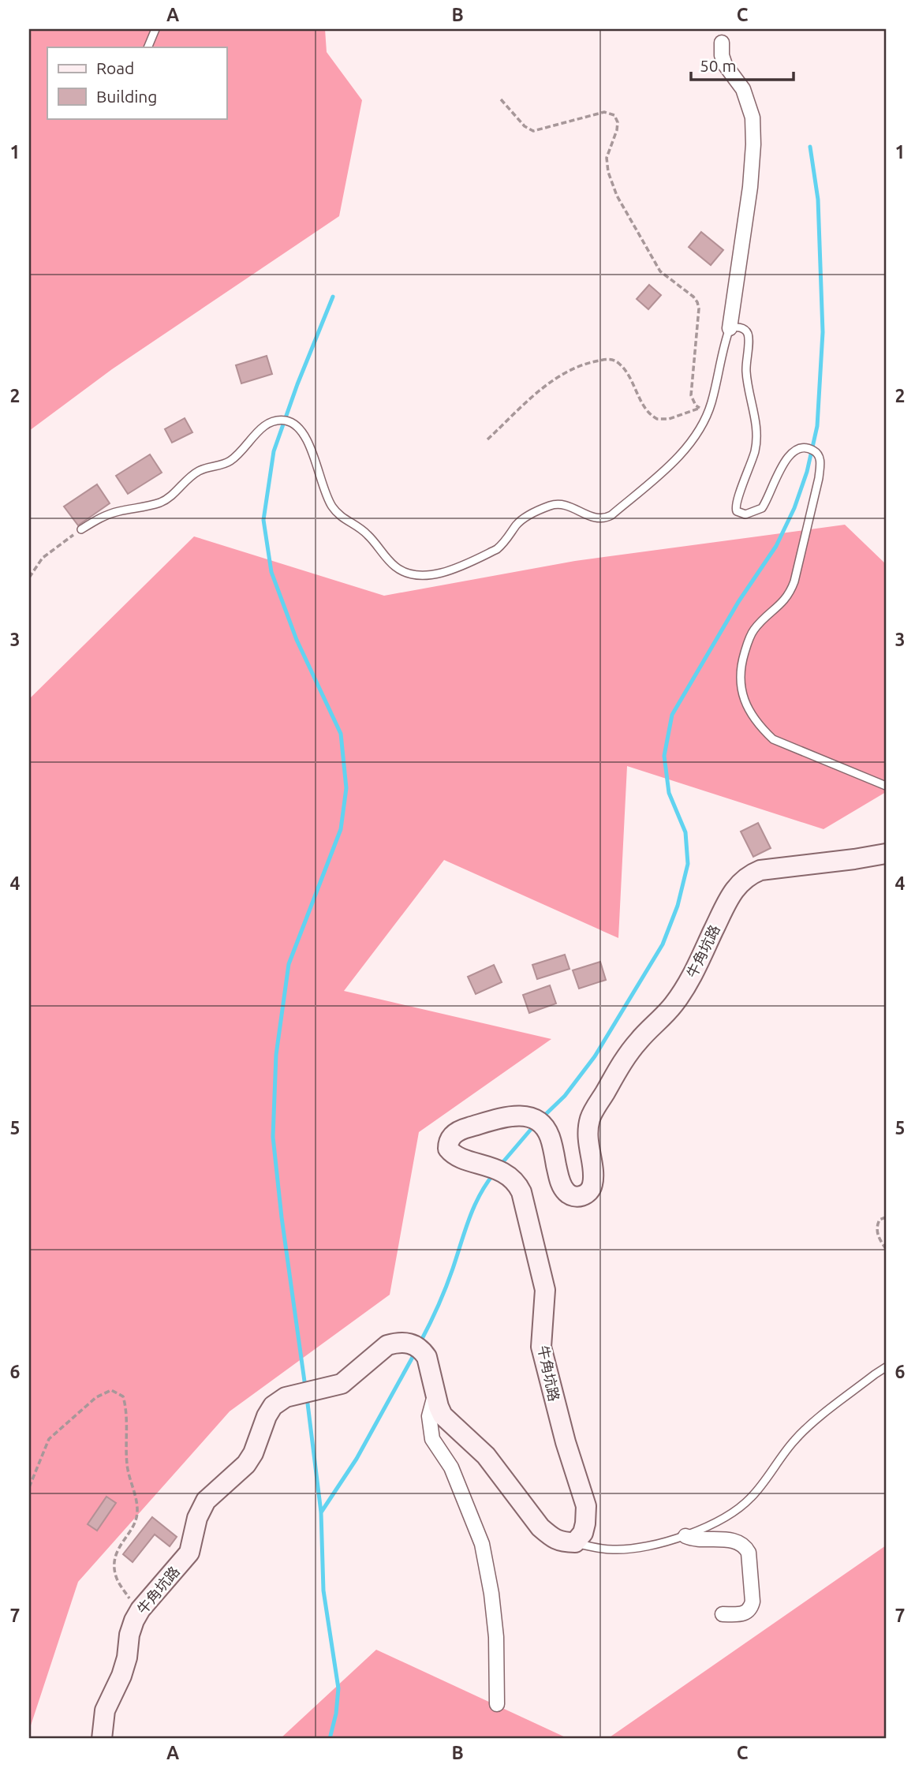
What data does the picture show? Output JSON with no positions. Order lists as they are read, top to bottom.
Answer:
{
  "streets": {
    "street": ["牛角坑路"]
  },
  "legend": ["Road", "Building"],
  "scale_bar": "50 m",
  "grid": {
    "columns": ["A", "B", "C"],
    "rows": [
      "1",
      "2",
      "3",
      "4",
      "5",
      "6",
      "7"
    ]
  }
}
